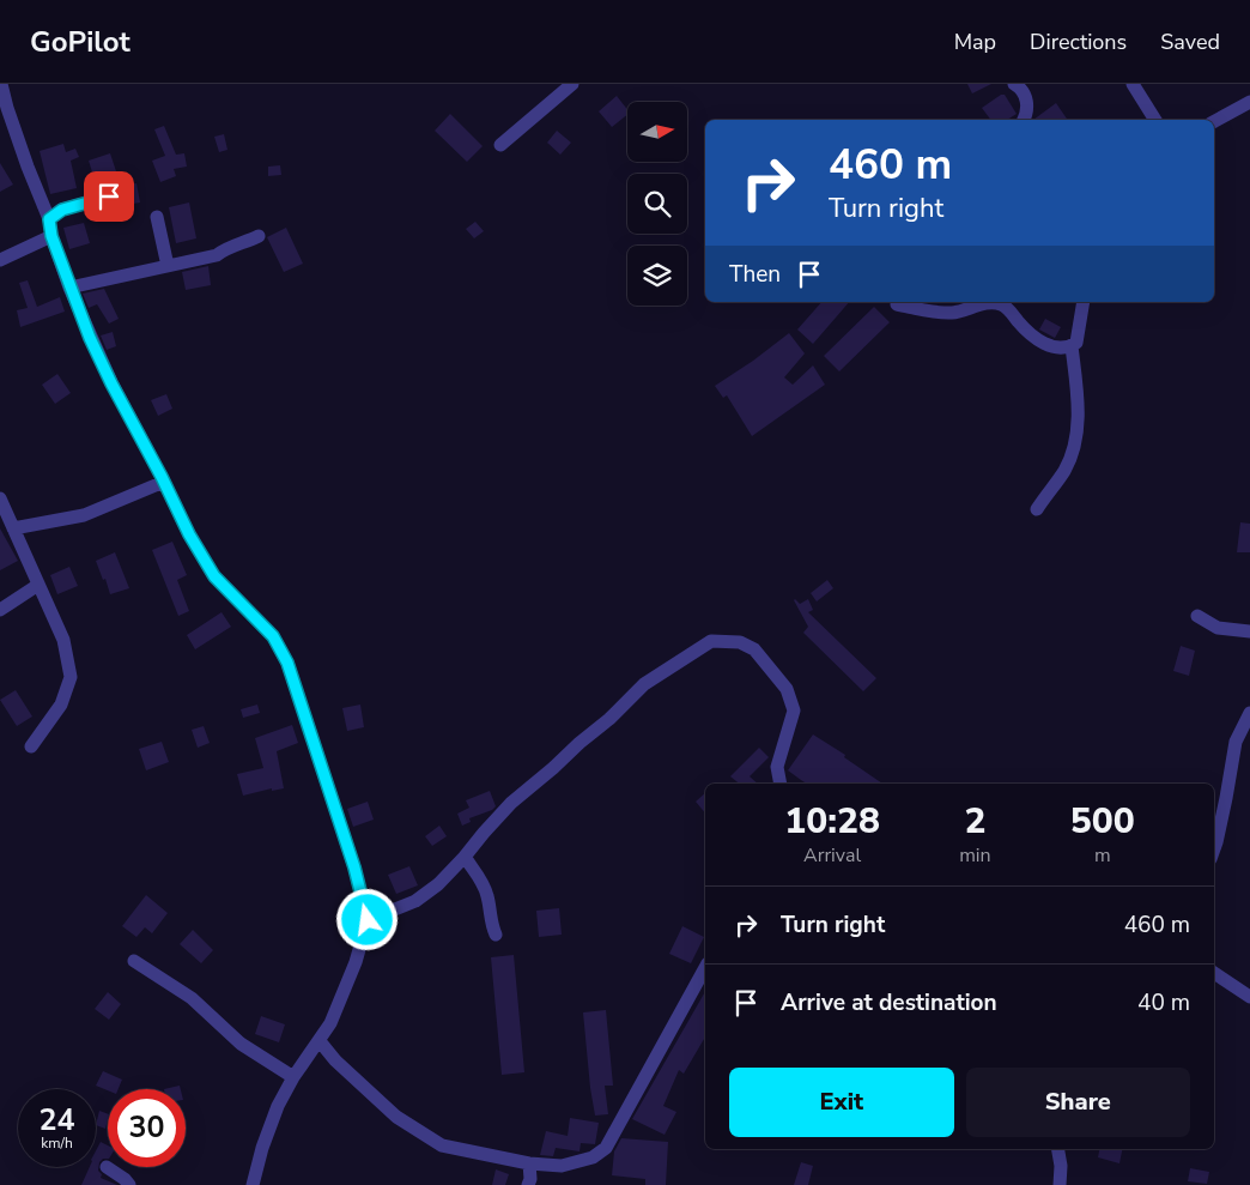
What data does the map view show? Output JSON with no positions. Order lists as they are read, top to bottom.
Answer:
{
  "north": "right",
  "page": {
    "header": "GoPilot",
    "nav": ["Map", "Directions", "Saved"],
    "turn": ["460 m", "Turn right"],
    "then": "Then",
    "eta": [
      "10:28",
      "Arrival",
      "2",
      "min",
      "500",
      "m"
    ],
    "list": [
      {
        "name": "Turn right",
        "value": "460 m"
      },
      {
        "name": "Arrive at destination",
        "value": "40 m"
      }
    ],
    "buttons": ["Exit", "Share"],
    "speed": "24 km/h",
    "limit": "30"
  }
}
